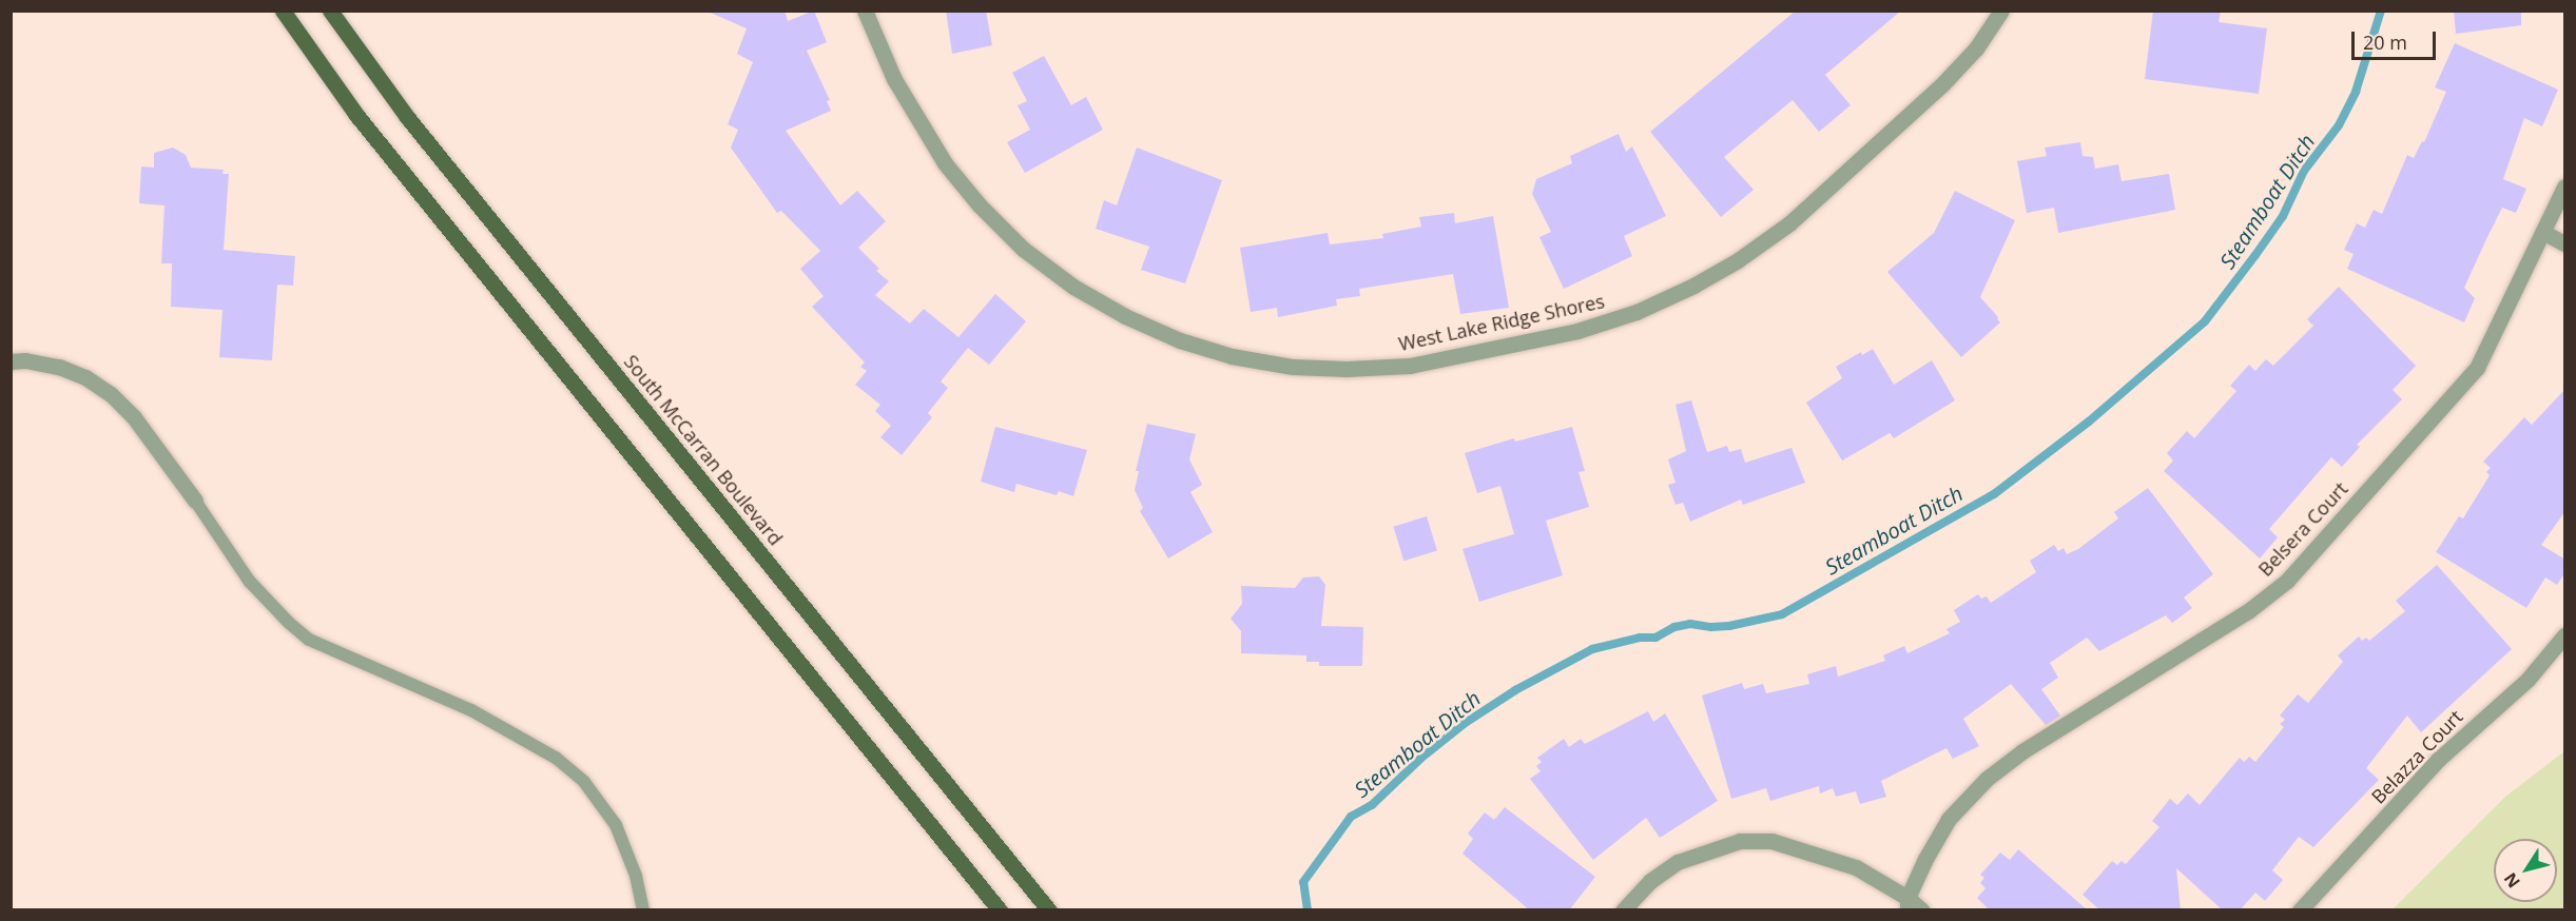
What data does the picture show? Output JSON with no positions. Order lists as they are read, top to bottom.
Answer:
{
  "streets": {
    "main road": ["South McCarran Boulevard"],
    "street": ["West Lake Ridge Shores", "Belsera Court", "Belazza Court"]
  },
  "water": ["Steamboat Ditch"],
  "scale_bar": "20 m",
  "north": "bottom left"
}
